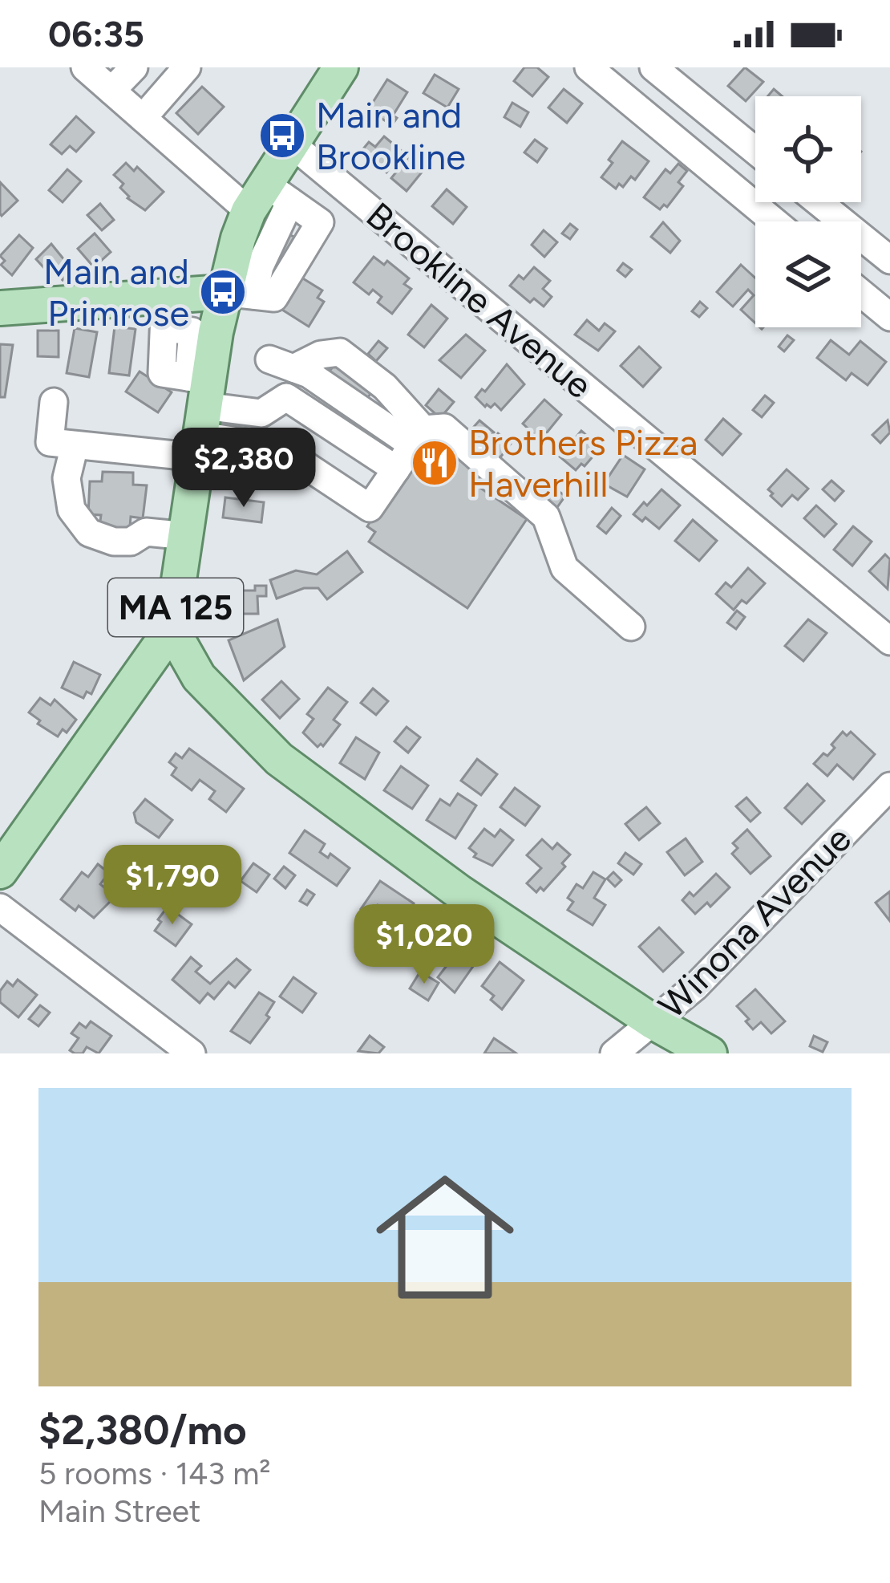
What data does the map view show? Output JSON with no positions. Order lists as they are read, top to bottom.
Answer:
{
  "streets": {
    "main road": ["MA 125"],
    "street": ["Brookline Avenue", "Winona Avenue"]
  },
  "crossings": [
    ["Brookline Avenue", "MA 125"]
  ],
  "places": {
    "bus stop": ["Main and Brookline", "Main and Primrose"],
    "restaurant": ["Brothers Pizza Haverhill"]
  },
  "page": {
    "status": "06:35",
    "price": ["$2,380", "$1,790", "$1,020"],
    "list": [
      {
        "name": "$2,380/mo",
        "note": "5 rooms · 143 m² · Main Street"
      }
    ]
  }
}
